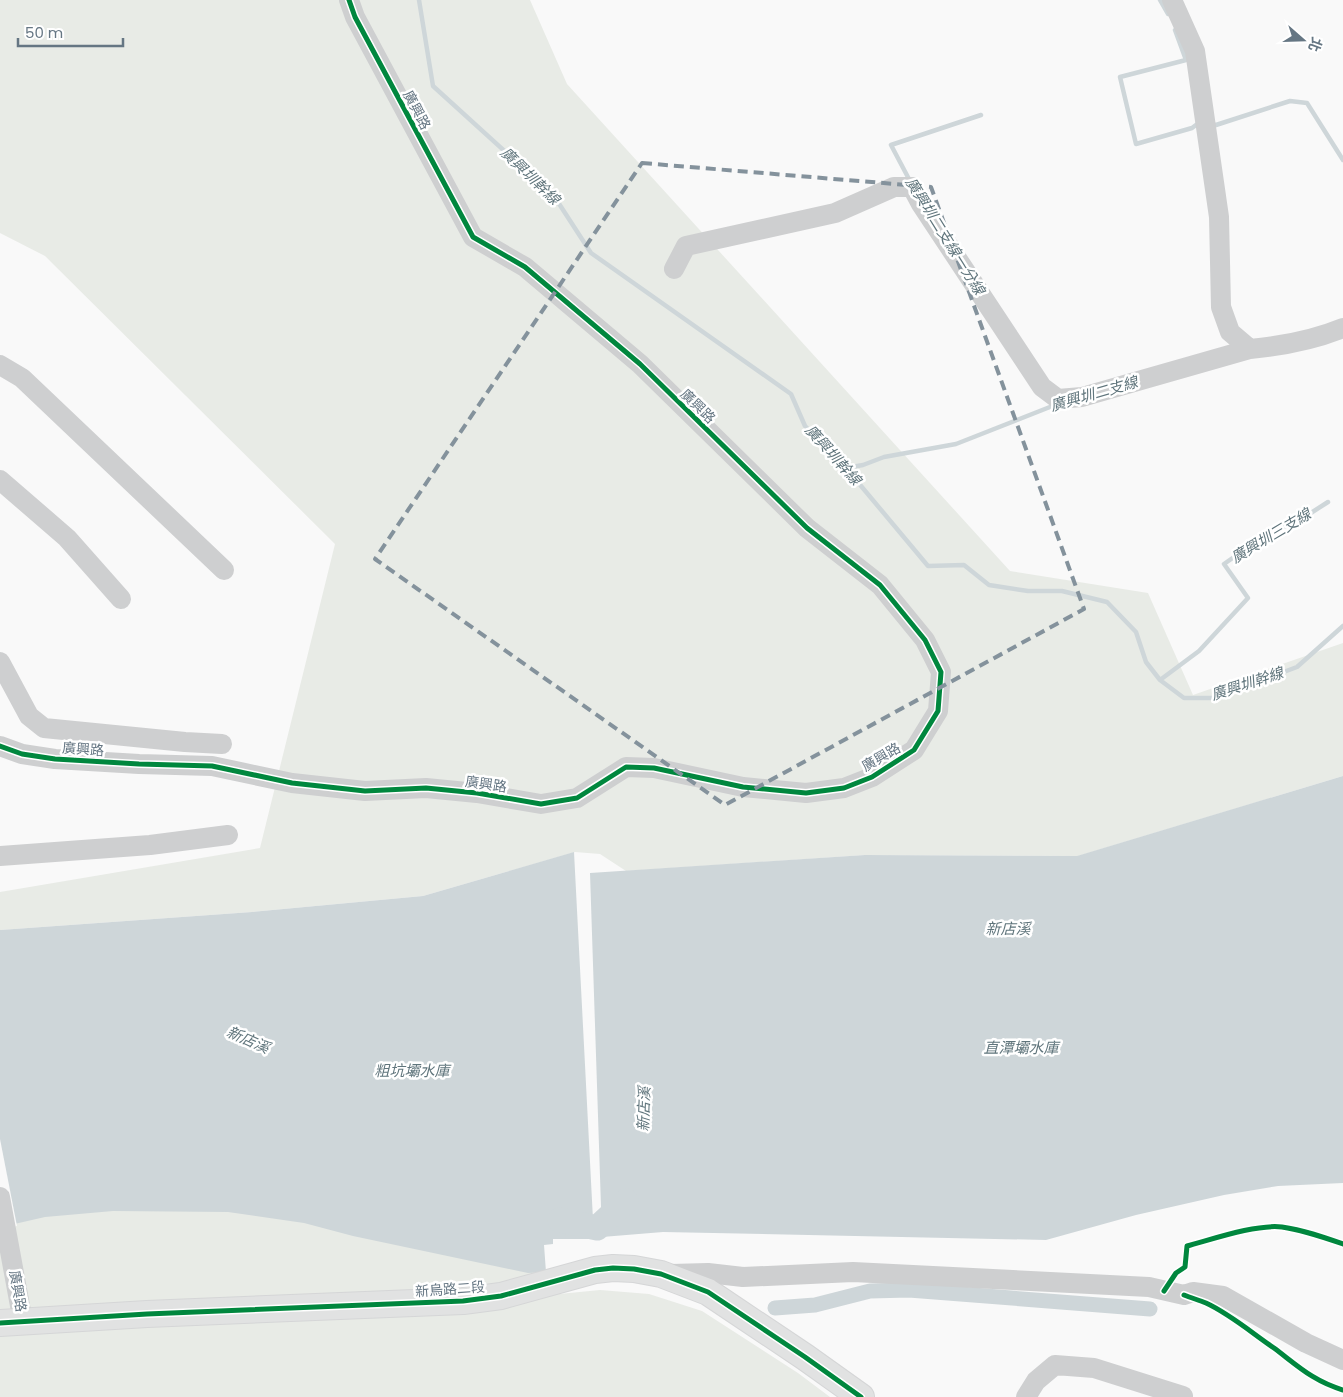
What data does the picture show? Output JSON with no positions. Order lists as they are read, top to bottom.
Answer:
{
  "streets": {
    "main road": ["新烏路二段"],
    "street": ["廣興路"]
  },
  "crossings": [
    ["廣興路", "新烏路二段"]
  ],
  "water": [
    "廣興圳幹線",
    "廣興圳二支線一分線",
    "廣興圳二支線",
    "廣興圳三支線",
    "新店溪",
    "直潭壩水庫",
    "粗坑壩水庫"
  ],
  "scale_bar": "50 m",
  "north": "right"
}
